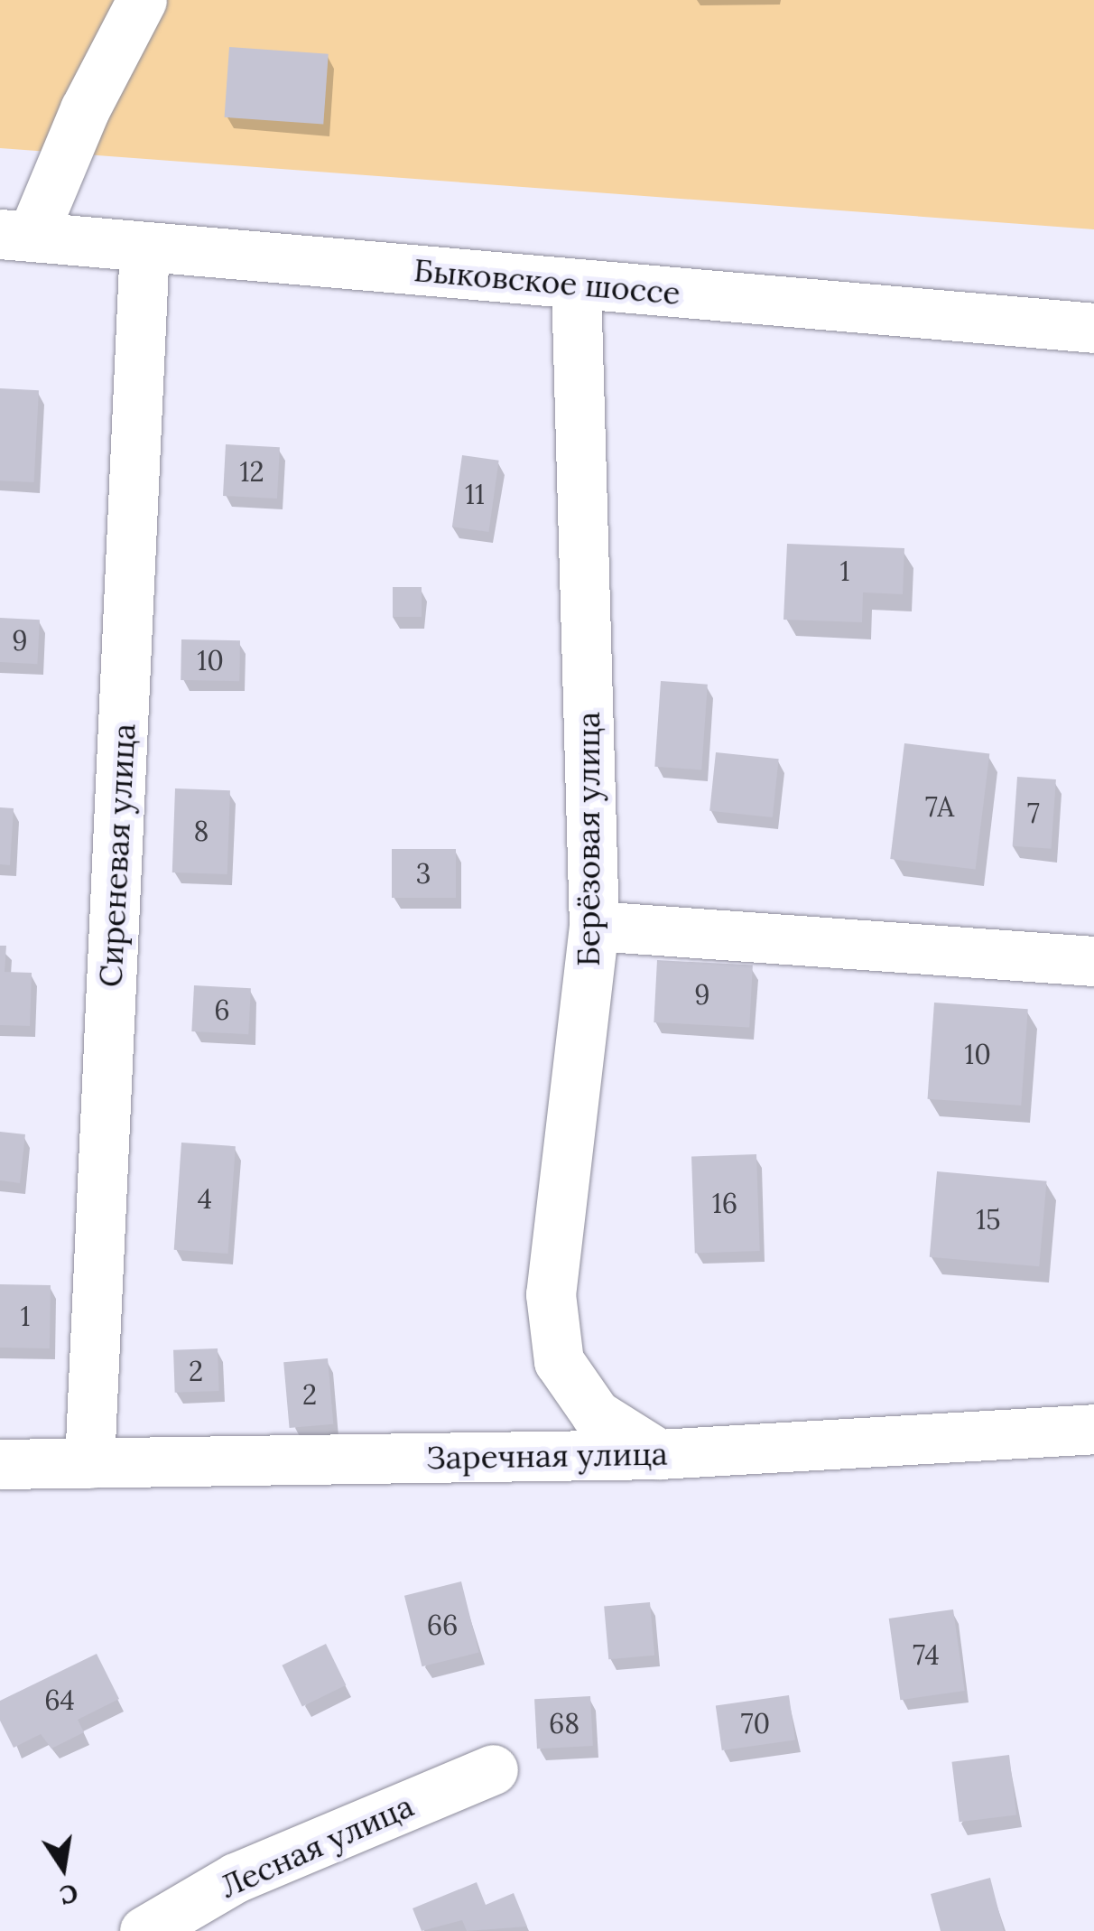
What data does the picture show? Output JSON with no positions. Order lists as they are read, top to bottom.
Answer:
{
  "streets": {
    "street": [
      "Быковское шоссе",
      "Берёзовая улица",
      "Сиреневая улица",
      "Заречная улица",
      "Лесная улица"
    ]
  },
  "crossings": [
    ["Быковское шоссе", "Берёзовая улица"],
    ["Быковское шоссе", "Сиреневая улица"],
    ["Берёзовая улица", "Заречная улица"],
    ["Сиреневая улица", "Заречная улица"]
  ],
  "house_numbers": [
    "12",
    "11",
    "1",
    "9",
    "10",
    "7А",
    "7",
    "8",
    "3",
    "9",
    "6",
    "10",
    "4",
    "16",
    "15",
    "1",
    "2",
    "2",
    "66",
    "74",
    "64",
    "68",
    "70"
  ],
  "north": "bottom"
}
